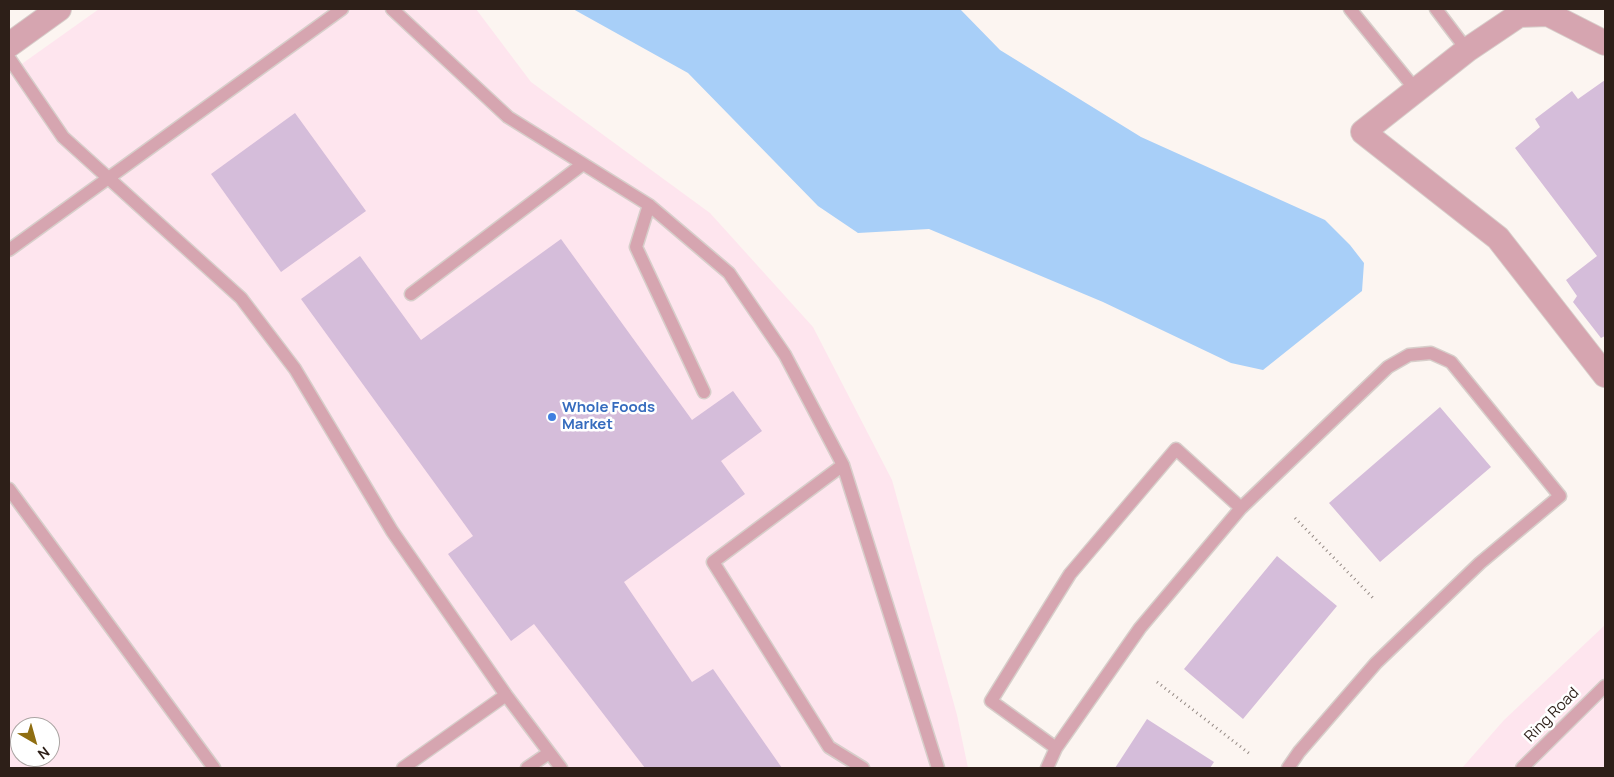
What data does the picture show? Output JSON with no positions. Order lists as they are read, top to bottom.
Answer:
{
  "streets": {
    "lane": ["Ring Road"]
  },
  "places": ["Whole Foods Market"],
  "north": "bottom right"
}
